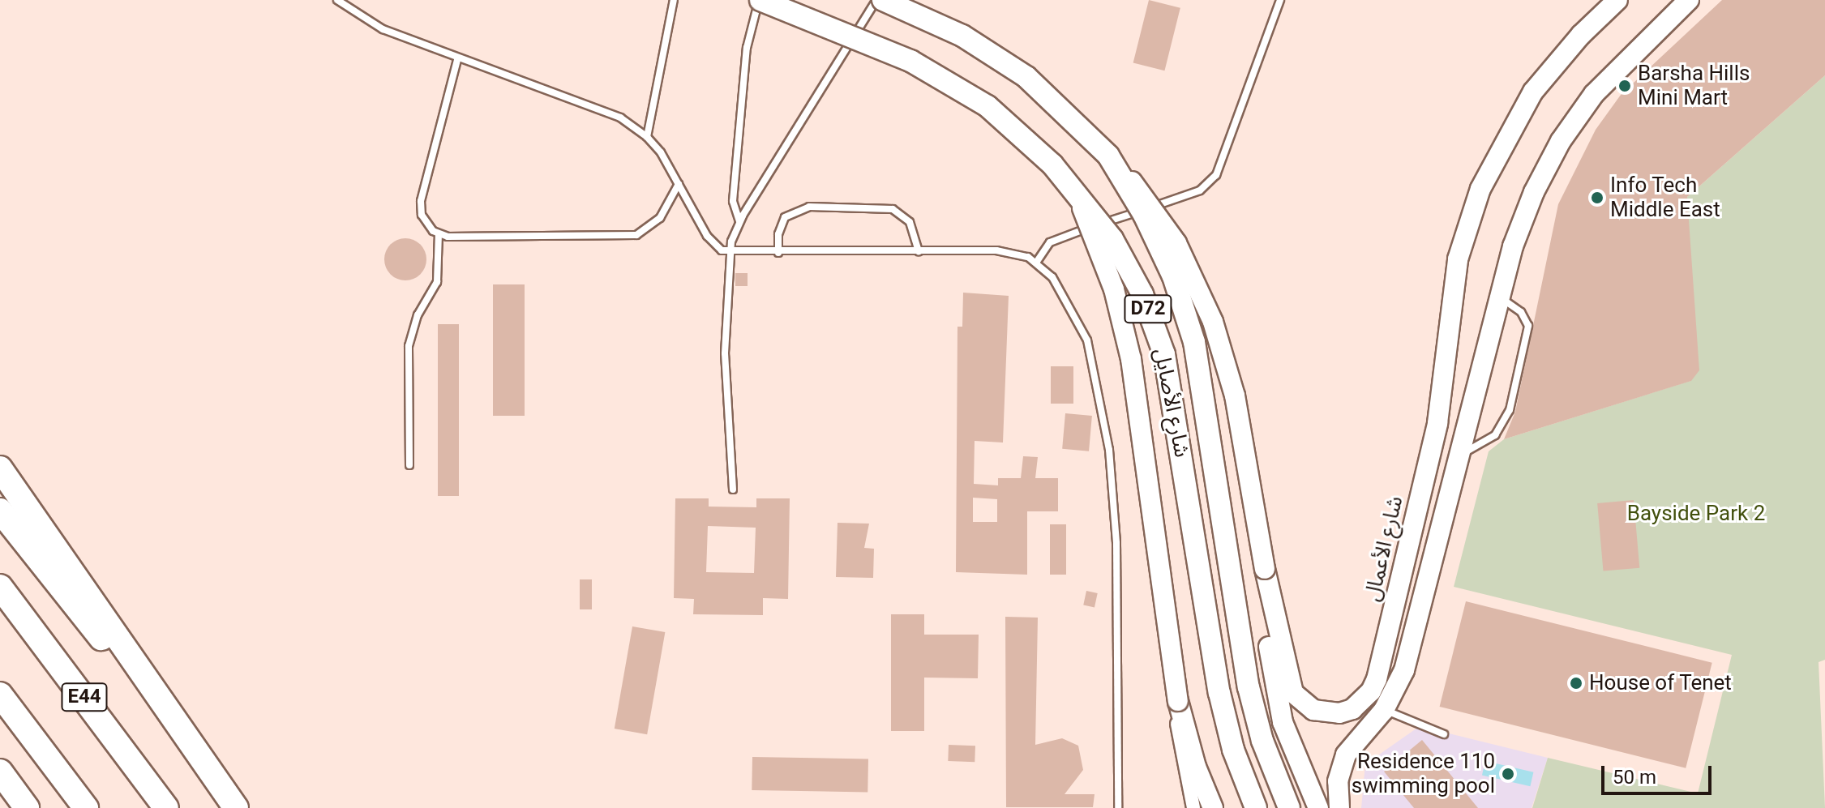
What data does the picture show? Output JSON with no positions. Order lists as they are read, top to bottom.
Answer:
{
  "streets": {
    "highway": ["E44"],
    "main road": ["D72", "شارع الأصايل"],
    "street": ["شارع الأعمال"]
  },
  "crossings": [
    ["شارع الأصايل", "شارع الأعمال"]
  ],
  "parks": ["Bayside Park 2"],
  "places": [
    "Barsha Hills Mini Mart",
    "Info Tech Middle East",
    "House of Tenet",
    "Residence 110 swimming pool"
  ],
  "scale_bar": "50 m"
}
